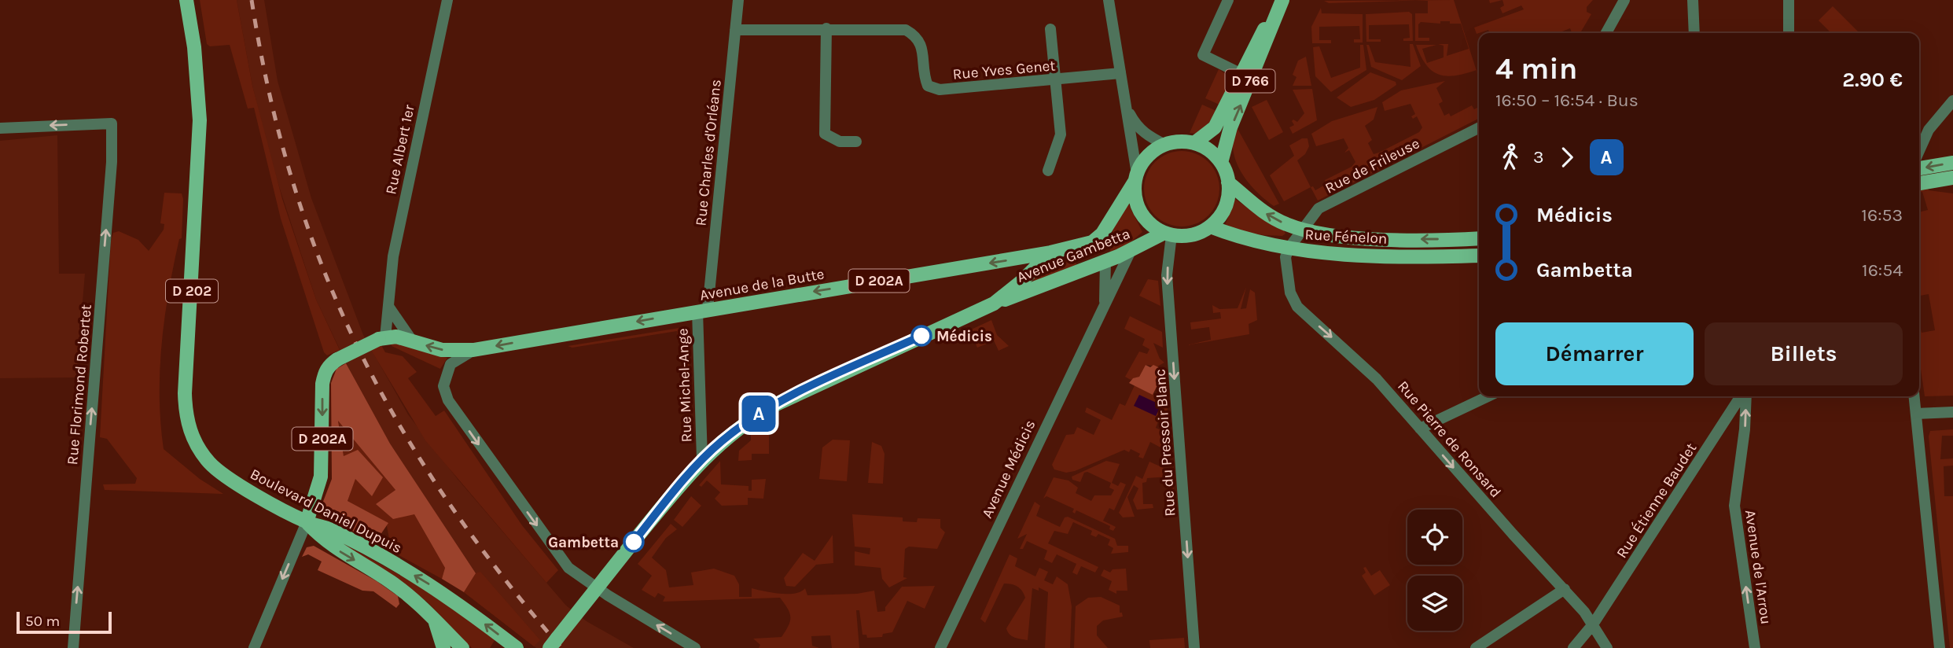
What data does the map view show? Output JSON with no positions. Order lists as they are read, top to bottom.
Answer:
{
  "streets": {
    "main road": [
      "D 766",
      "Rue Fénelon",
      "Avenue Gambetta",
      "D 202A",
      "Avenue de la Butte",
      "D 202",
      "Boulevard Daniel Dupuis"
    ],
    "street": [
      "Rue Yves Genet",
      "Rue Albert 1er",
      "Rue Charles d'Orléans",
      "Rue de Frileuse",
      "Rue Florimond Robertet",
      "Rue Michel-Ange",
      "Rue Pierre de Ronsard",
      "Rue du Pressoir Blanc",
      "Avenue Médicis",
      "Rue Étienne Baudet",
      "Avenue de l'Arrou"
    ]
  },
  "crossings": [
    ["Rue Yves Genet", "Rue Charles d'Orléans"],
    ["D 766", "Rue Fénelon"],
    ["D 766", "Avenue Gambetta"],
    ["D 766", "Avenue de la Butte"],
    ["D 766", "Rue du Pressoir Blanc"],
    ["Rue Albert 1er", "D 202A"],
    ["Rue Albert 1er", "Avenue de la Butte"],
    ["Rue Charles d'Orléans", "Avenue de la Butte"],
    ["Rue Charles d'Orléans", "Rue Michel-Ange"],
    ["Rue de Frileuse", "Rue Fénelon"],
    ["Rue de Frileuse", "Rue Pierre de Ronsard"],
    ["Rue Fénelon", "Avenue Gambetta"],
    ["Rue Fénelon", "Avenue de la Butte"],
    ["Rue Fénelon", "Rue Pierre de Ronsard"],
    ["Rue Fénelon", "Rue du Pressoir Blanc"],
    ["Avenue Gambetta", "Avenue de la Butte"],
    ["Avenue Gambetta", "Rue du Pressoir Blanc"],
    ["Avenue Gambetta", "Avenue Médicis"],
    ["D 202A", "Avenue de la Butte"],
    ["D 202A", "D 202"],
    ["D 202A", "Boulevard Daniel Dupuis"],
    ["Avenue de la Butte", "Rue Michel-Ange"],
    ["Avenue de la Butte", "Rue du Pressoir Blanc"],
    ["D 202", "Boulevard Daniel Dupuis"],
    ["Rue Pierre de Ronsard", "Rue Étienne Baudet"]
  ],
  "one_way": [
    "Rue Florimond Robertet",
    "Rue Pierre de Ronsard",
    "Rue du Pressoir Blanc",
    "Avenue de l'Arrou"
  ],
  "places": ["Médicis", "Gambetta"],
  "lines": ["bus line A"],
  "scale_bar": "50 m",
  "page": {
    "on_map": "A",
    "heading": ["4 min", "16:50 – 16:54 · Bus", "2.90 €"],
    "legs": ["3", "A"],
    "list": [
      {
        "name": "Médicis",
        "value": "16:53"
      },
      {
        "name": "Gambetta",
        "value": "16:54"
      }
    ],
    "buttons": ["Démarrer", "Billets"],
    "scale": "50 m"
  }
}
